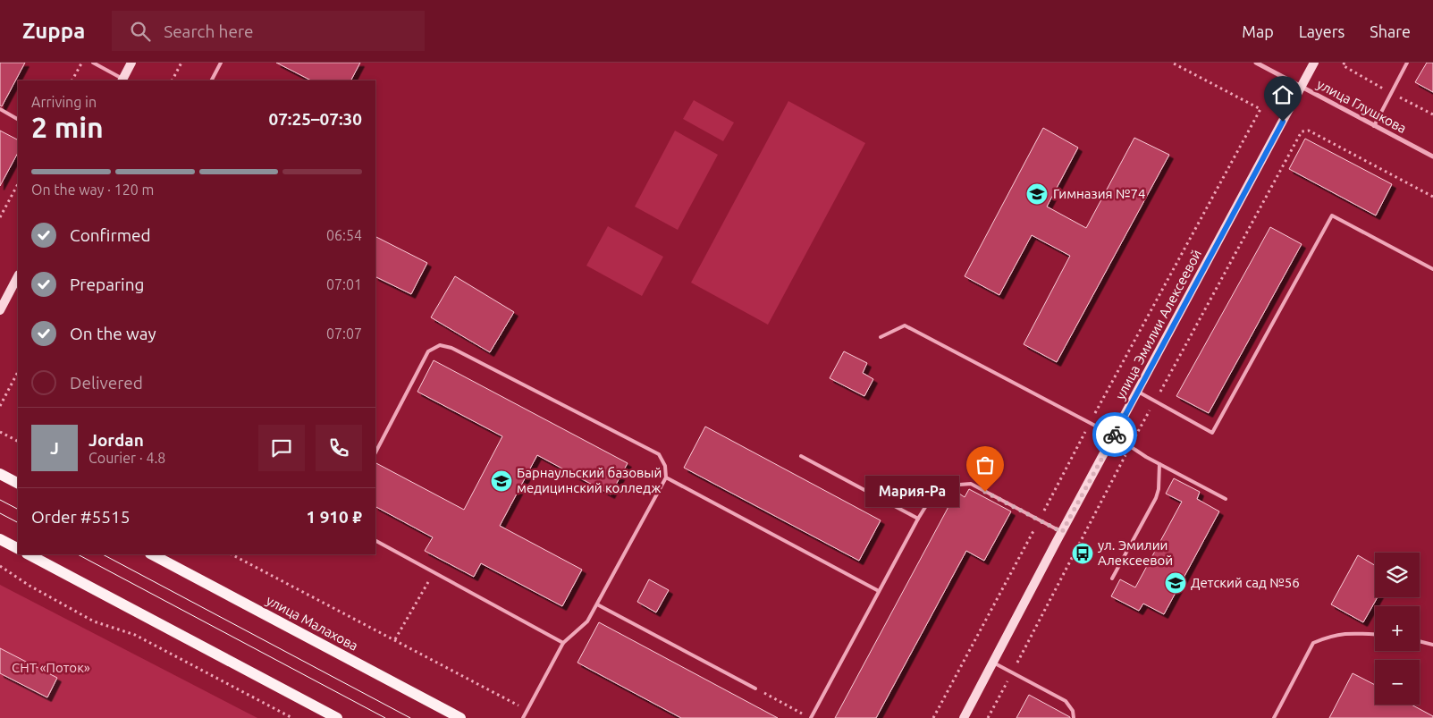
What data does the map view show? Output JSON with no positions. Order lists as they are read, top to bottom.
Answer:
{
  "streets": {
    "main road": ["улица Малахова"],
    "street": ["улица Глушкова", "улица Эмилии Алексеевой"]
  },
  "crossings": [
    ["улица Глушкова", "улица Эмилии Алексеевой"]
  ],
  "parks": ["СНТ «Поток»"],
  "places": {
    "school or university": ["Гимназия №74", "Барнаульский базовый медицинский колледж", "Детский сад №56"],
    "other": ["Мария-Ра"],
    "bus stop": ["ул. Эмилии Алексеевой"]
  },
  "page": {
    "header": "Zuppa",
    "search": "Search here",
    "nav": ["Map", "Layers", "Share"],
    "heading": ["2 min", "Arriving in", "07:25–07:30"],
    "panel": [
      "Jordan",
      "Courier · 4.8",
      "Order #5515",
      "1 910 ₽"
    ],
    "bar": "On the way · 120 m",
    "list": [
      ["Confirmed", "06:54"],
      ["Preparing", "07:01"],
      ["On the way", "07:07"],
      "Delivered"
    ],
    "round": "J",
    "bubble": "Мария-Ра",
    "map_buttons": ["+", "−"]
  }
}
